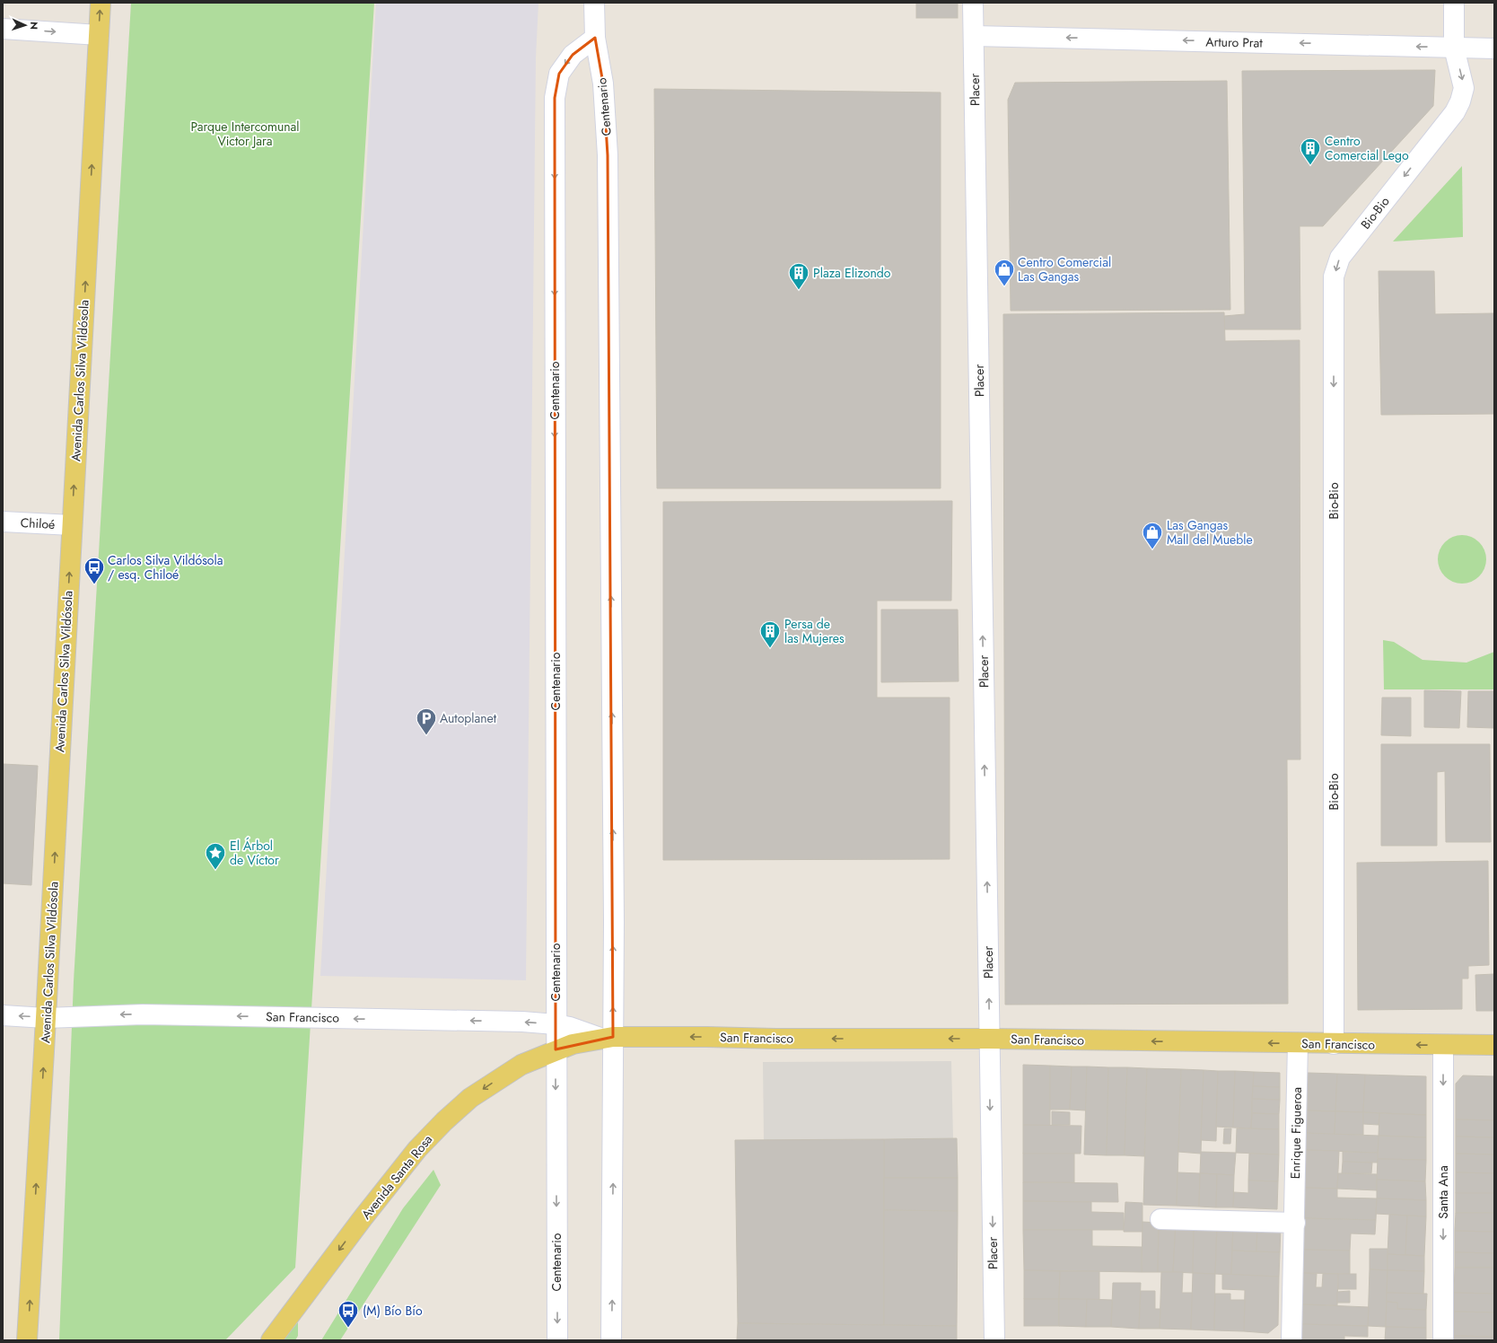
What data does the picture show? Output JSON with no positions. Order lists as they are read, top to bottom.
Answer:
{
  "streets": {
    "main road": ["Avenida Carlos Silva Vildósola", "San Francisco", "Avenida Santa Rosa"],
    "street": [
      "Arturo Prat",
      "Placer",
      "Centenario",
      "Bio-Bio",
      "Chiloé",
      "Enrique Figueroa",
      "Santa Ana"
    ]
  },
  "crossings": [
    ["Arturo Prat", "Placer"],
    ["Arturo Prat", "Bio-Bio"],
    ["Placer", "San Francisco"],
    ["Centenario", "San Francisco"],
    ["Centenario", "Avenida Santa Rosa"],
    ["Bio-Bio", "San Francisco"],
    ["Avenida Carlos Silva Vildósola", "Chiloé"],
    ["Avenida Carlos Silva Vildósola", "San Francisco"],
    ["San Francisco", "Enrique Figueroa"],
    ["San Francisco", "Avenida Santa Rosa"],
    ["San Francisco", "Santa Ana"]
  ],
  "one_way": [
    "Arturo Prat",
    "Bio-Bio",
    "Avenida Carlos Silva Vildósola",
    "San Francisco",
    "Avenida Santa Rosa",
    "Santa Ana"
  ],
  "parks": ["Parque Intercomunal Victor Jara"],
  "places": {
    "building": ["Centro Comercial Lego", "Plaza Elizondo", "Persa de las Mujeres"],
    "shop": ["Centro Comercial Las Gangas", "Las Gangas Mall del Mueble"],
    "bus stop": ["Carlos Silva Vildósola / esq. Chiloé", "(M) Bío Bío"],
    "parking": ["Autoplanet"],
    "place": ["El Árbol de Víctor"]
  },
  "north": "right"
}
